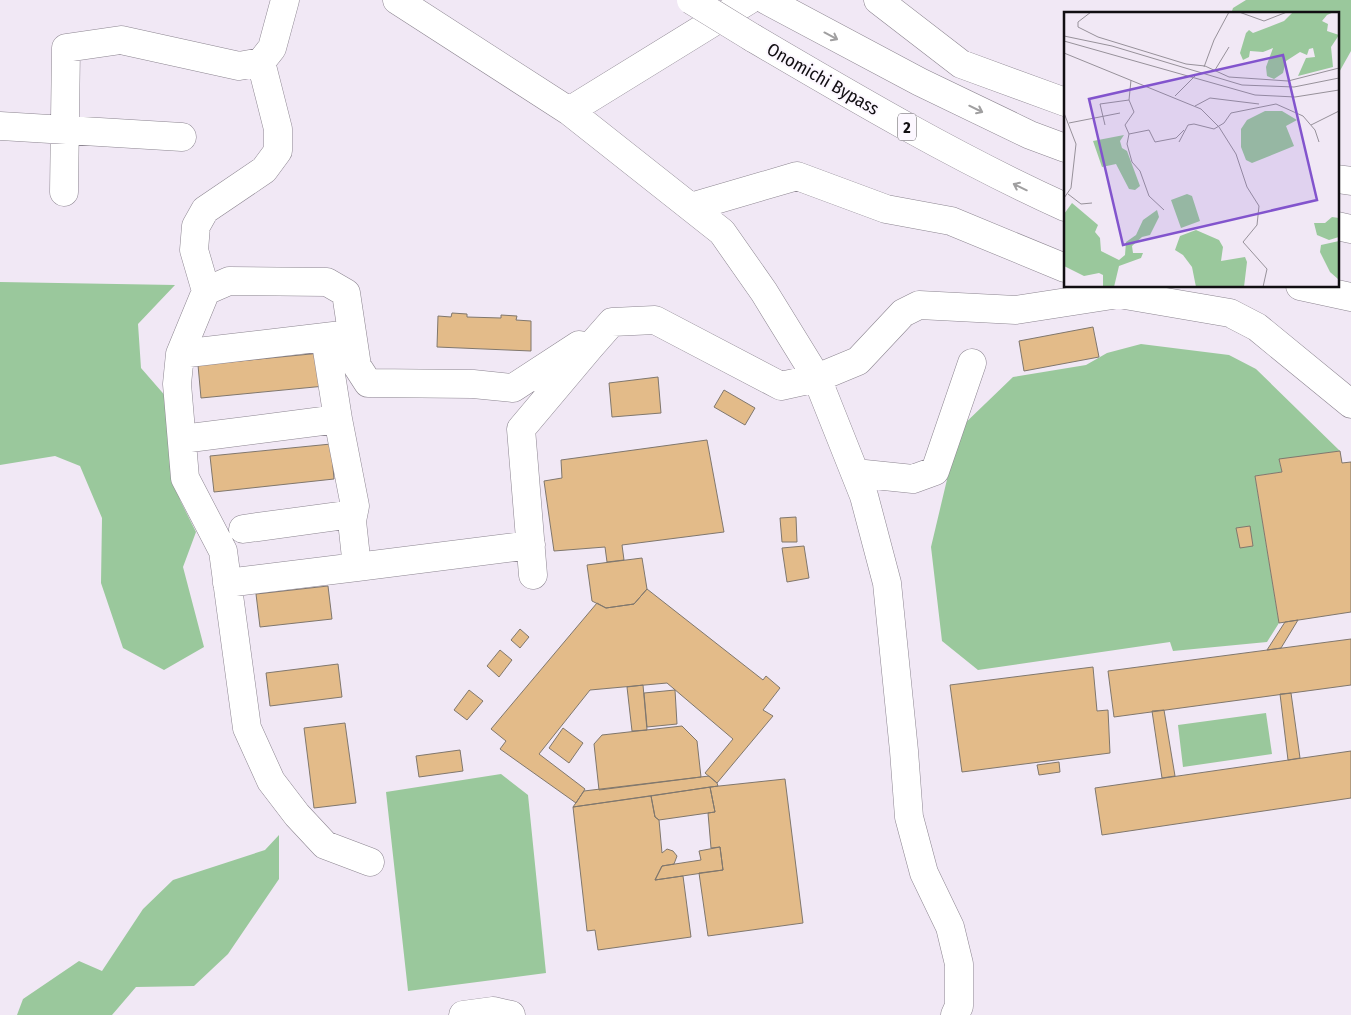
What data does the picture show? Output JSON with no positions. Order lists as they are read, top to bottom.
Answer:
{
  "streets": {
    "main road": ["Onomichi Bypass", "2"]
  }
}
